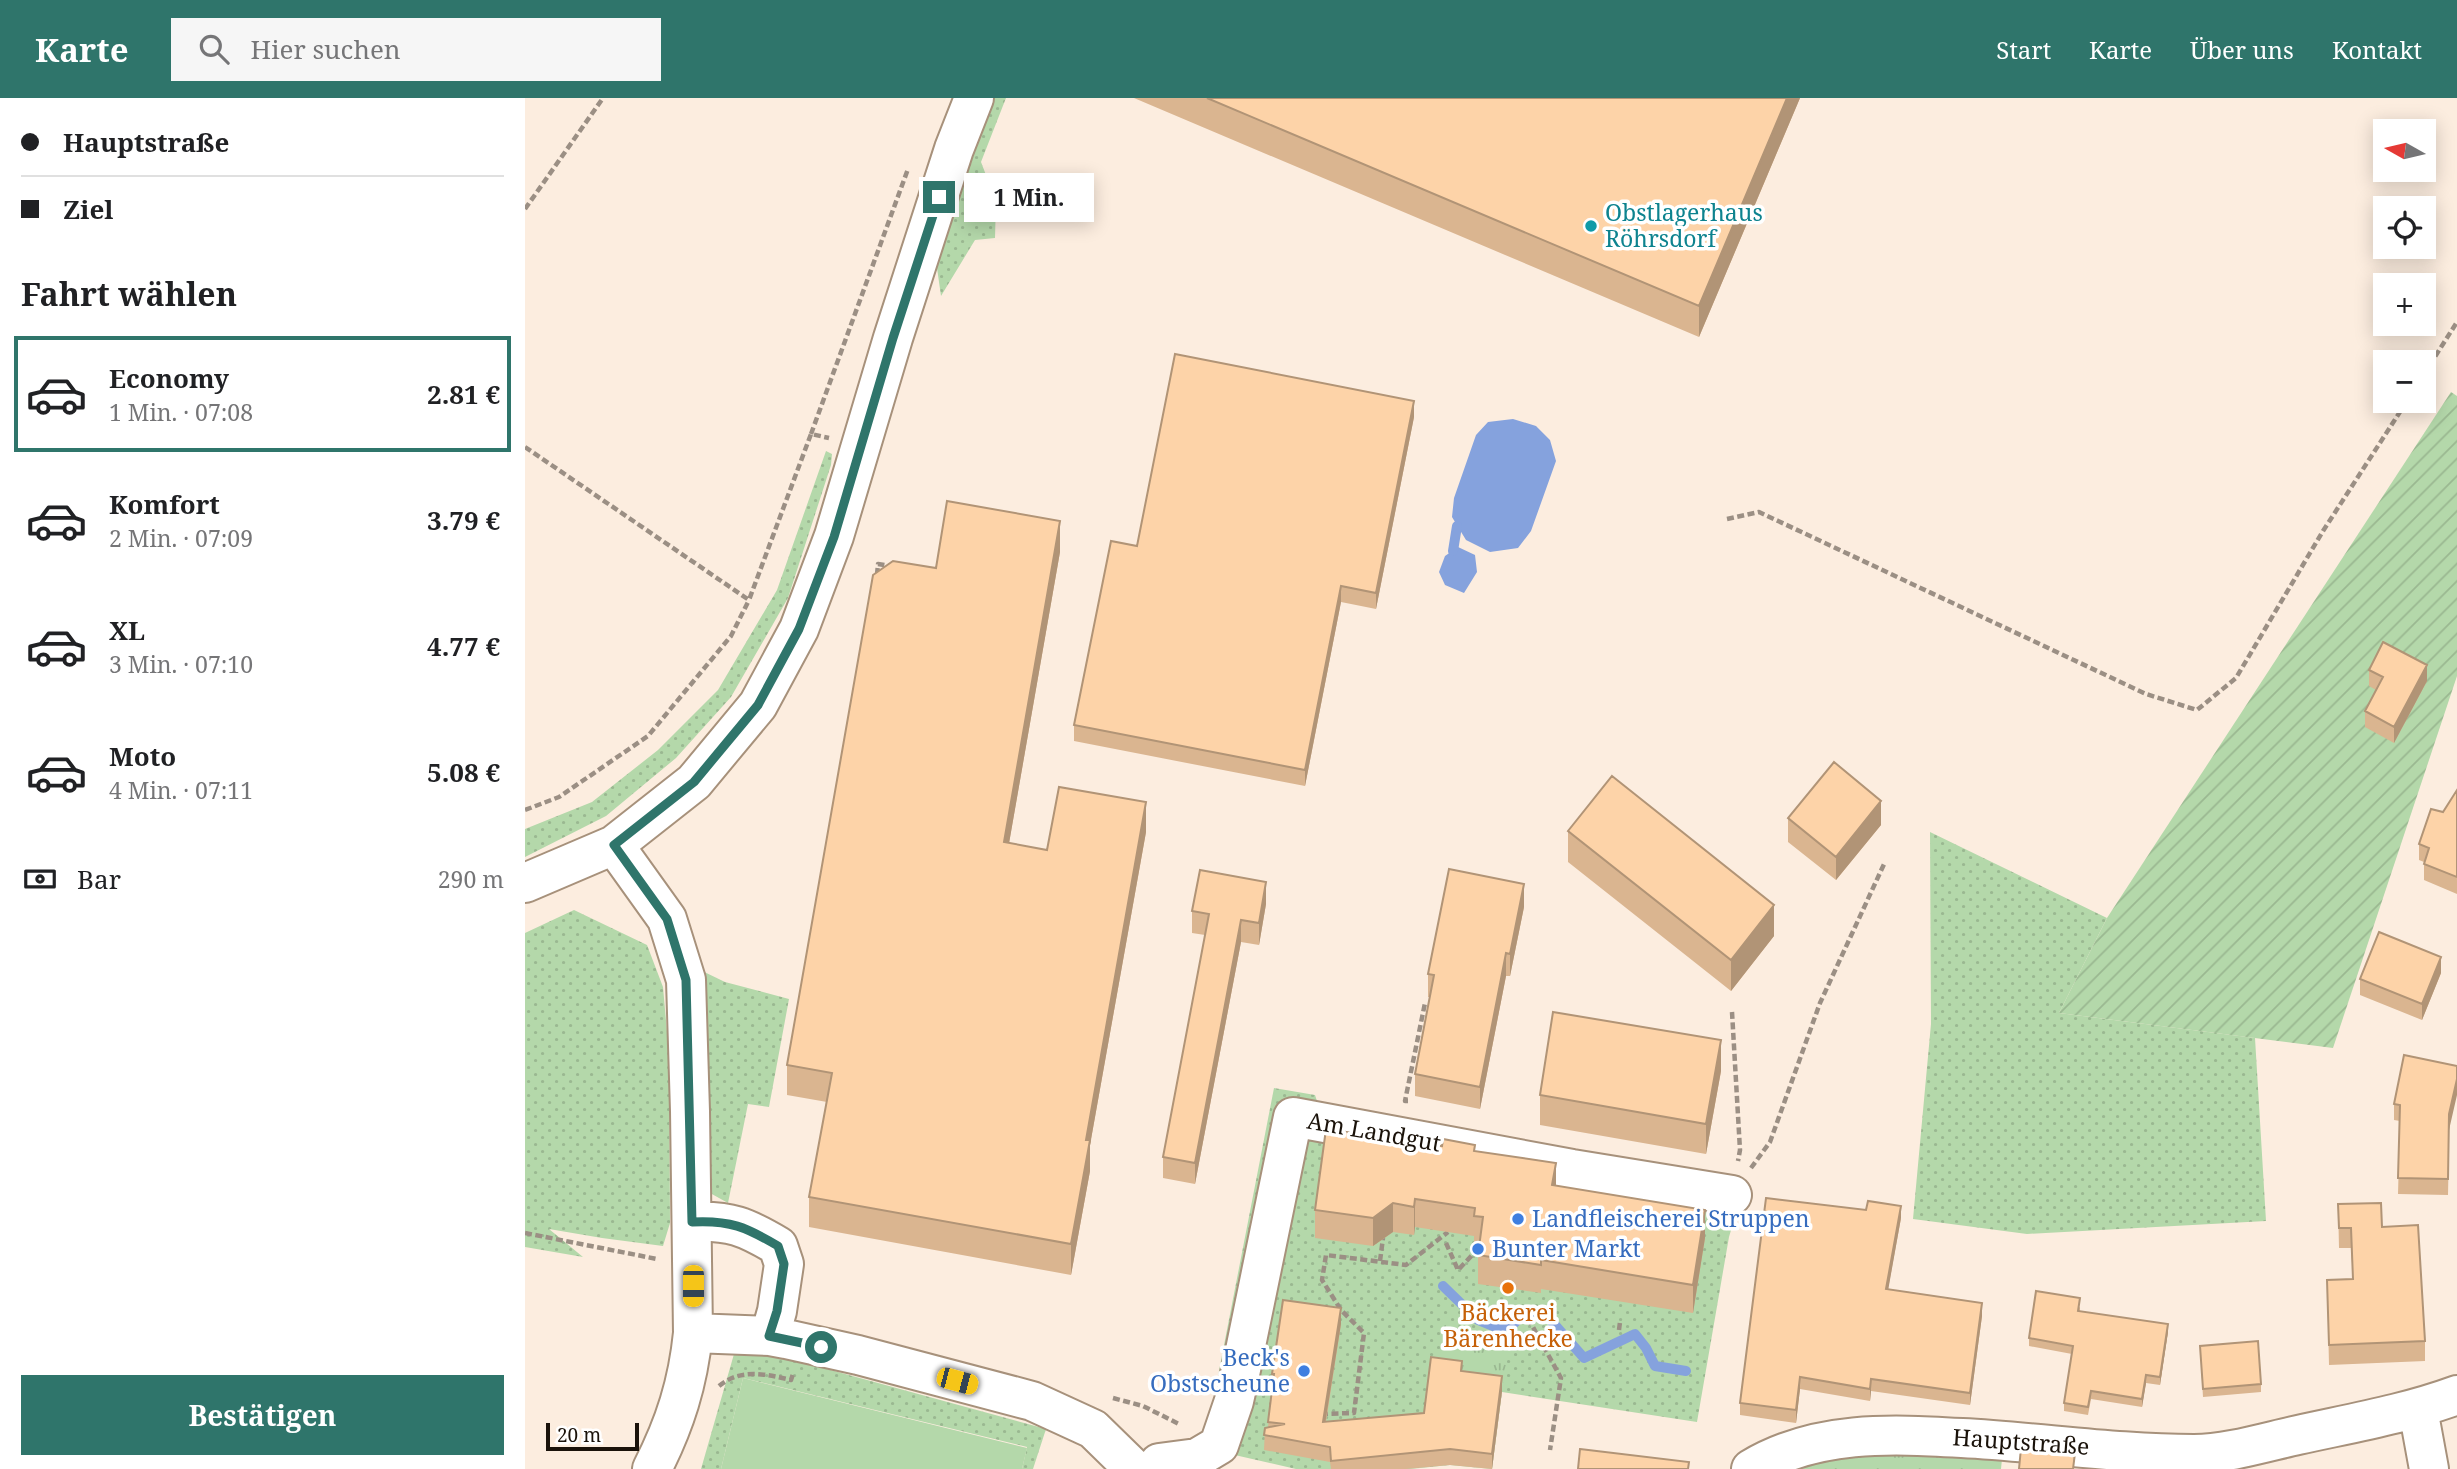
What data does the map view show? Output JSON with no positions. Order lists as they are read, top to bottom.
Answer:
{
  "streets": {
    "street": ["Am Landgut", "Hauptstraße"]
  },
  "places": [
    "Obstlagerhaus Röhrsdorf",
    "Landfleischerei Struppen",
    "Bunter Markt",
    "Bäckerei Bärenhecke",
    "Beck's Obstscheune"
  ],
  "scale_bar": "20 m",
  "north": "left",
  "page": {
    "header": "Karte",
    "search": "Hier suchen",
    "nav": [
      "Start",
      "Karte",
      "Über uns",
      "Kontakt"
    ],
    "banner": ["Hauptstraße", "Ziel"],
    "map_buttons": ["+", "−"],
    "bubble": "1 Min.",
    "heading": "Fahrt wählen",
    "list": [
      {
        "name": "Economy",
        "note": "1 Min. · 07:08",
        "value": "2.81 €"
      },
      {
        "name": "Komfort",
        "note": "2 Min. · 07:09",
        "value": "3.79 €"
      },
      {
        "name": "XL",
        "note": "3 Min. · 07:10",
        "value": "4.77 €"
      },
      {
        "name": "Moto",
        "note": "4 Min. · 07:11",
        "value": "5.08 €"
      }
    ],
    "pay": ["Bar", "290 m"],
    "buttons": "Bestätigen",
    "scale": "20 m"
  }
}
